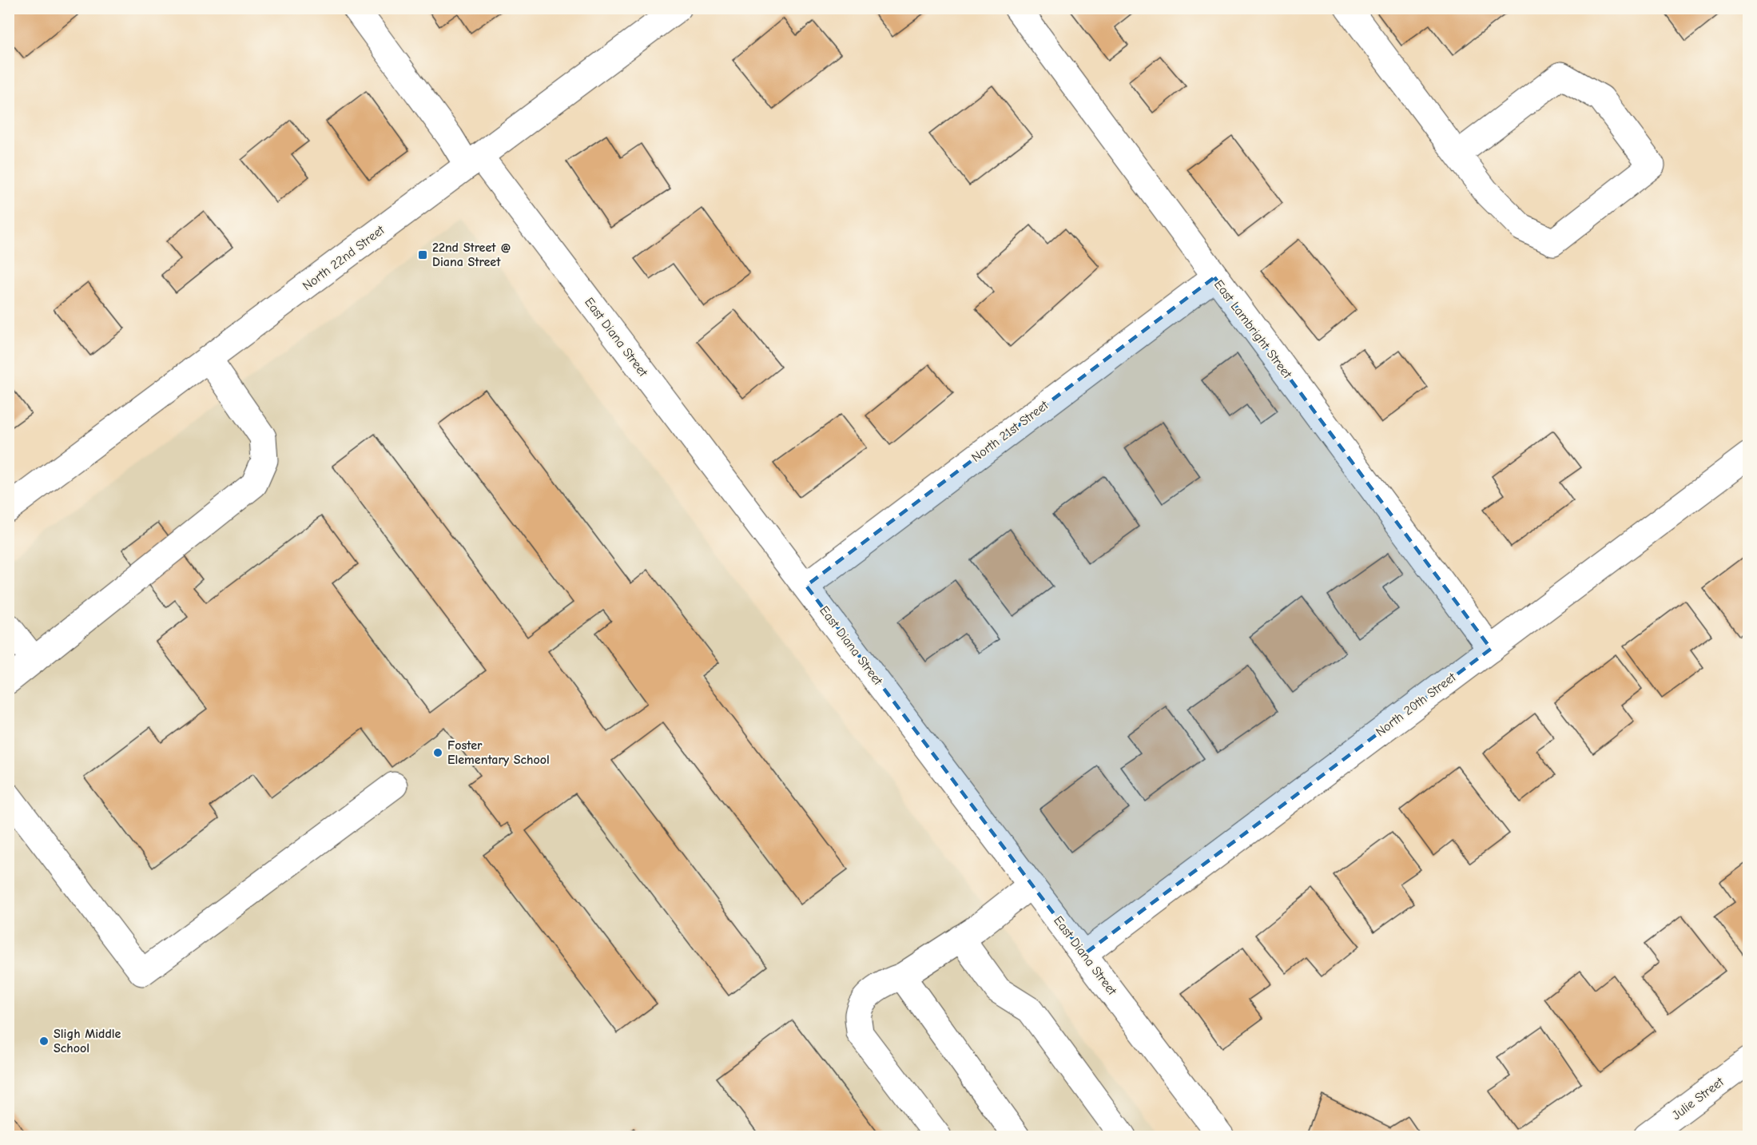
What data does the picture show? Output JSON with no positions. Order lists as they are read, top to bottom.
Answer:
{
  "streets": {
    "street": [
      "North 22nd Street",
      "East Lambright Street",
      "East Diana Street",
      "North 21st Street",
      "North 20th Street",
      "Julie Street"
    ]
  },
  "crossings": [
    ["North 22nd Street", "East Diana Street"],
    ["East Lambright Street", "North 21st Street"],
    ["East Lambright Street", "North 20th Street"],
    ["East Diana Street", "North 21st Street"],
    ["East Diana Street", "North 20th Street"]
  ],
  "places": {
    "transit": ["22nd Street @ Diana Street"],
    "other": ["Foster Elementary School", "Sligh Middle School"]
  }
}
